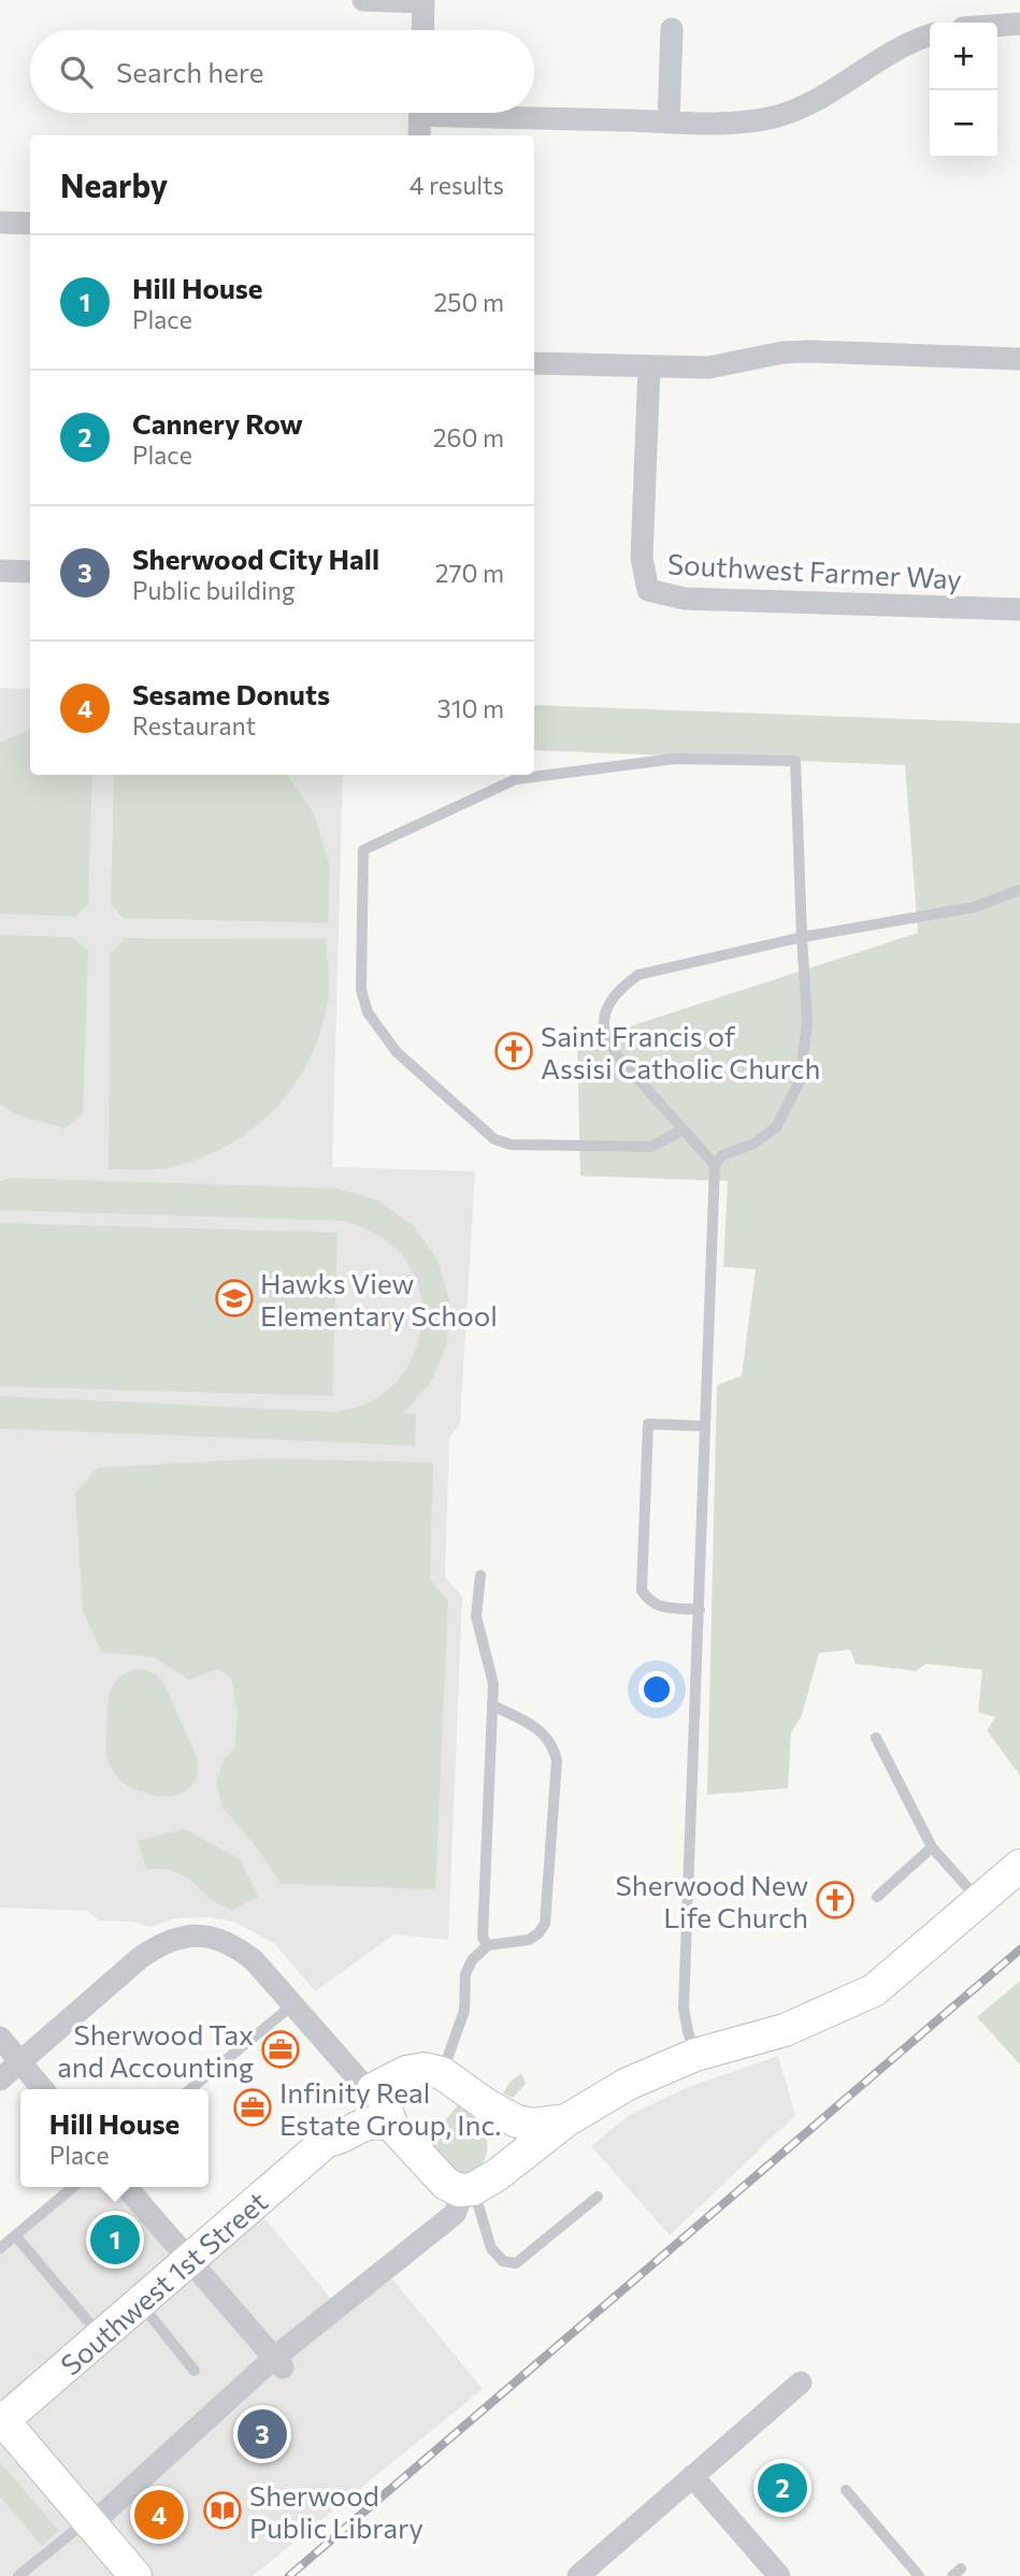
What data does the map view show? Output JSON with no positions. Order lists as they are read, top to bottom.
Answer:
{
  "streets": {
    "main road": ["Southwest 1st Street"],
    "street": ["Southwest Farmer Way"]
  },
  "places": {
    "church": ["Saint Francis of Assisi Catholic Church", "Sherwood New Life Church"],
    "school or university": ["Hawks View Elementary School"],
    "office": ["Sherwood Tax and Accounting", "Infinity Real Estate Group, Inc."],
    "library": ["Sherwood Public Library"]
  },
  "page": {
    "map_buttons": ["+", "−"],
    "search": "Search here",
    "heading": ["Nearby", "4 results"],
    "list": [
      {
        "mark": "1",
        "name": "Hill House",
        "note": "Place",
        "value": "250 m"
      },
      {
        "mark": "2",
        "name": "Cannery Row",
        "note": "Place",
        "value": "260 m"
      },
      {
        "mark": "3",
        "name": "Sherwood City Hall",
        "note": "Public building",
        "value": "270 m"
      },
      {
        "mark": "4",
        "name": "Sesame Donuts",
        "note": "Restaurant",
        "value": "310 m"
      }
    ],
    "popup": ["Hill House", "Place"],
    "pins": [
      "1",
      "3",
      "2",
      "4"
    ]
  }
}
